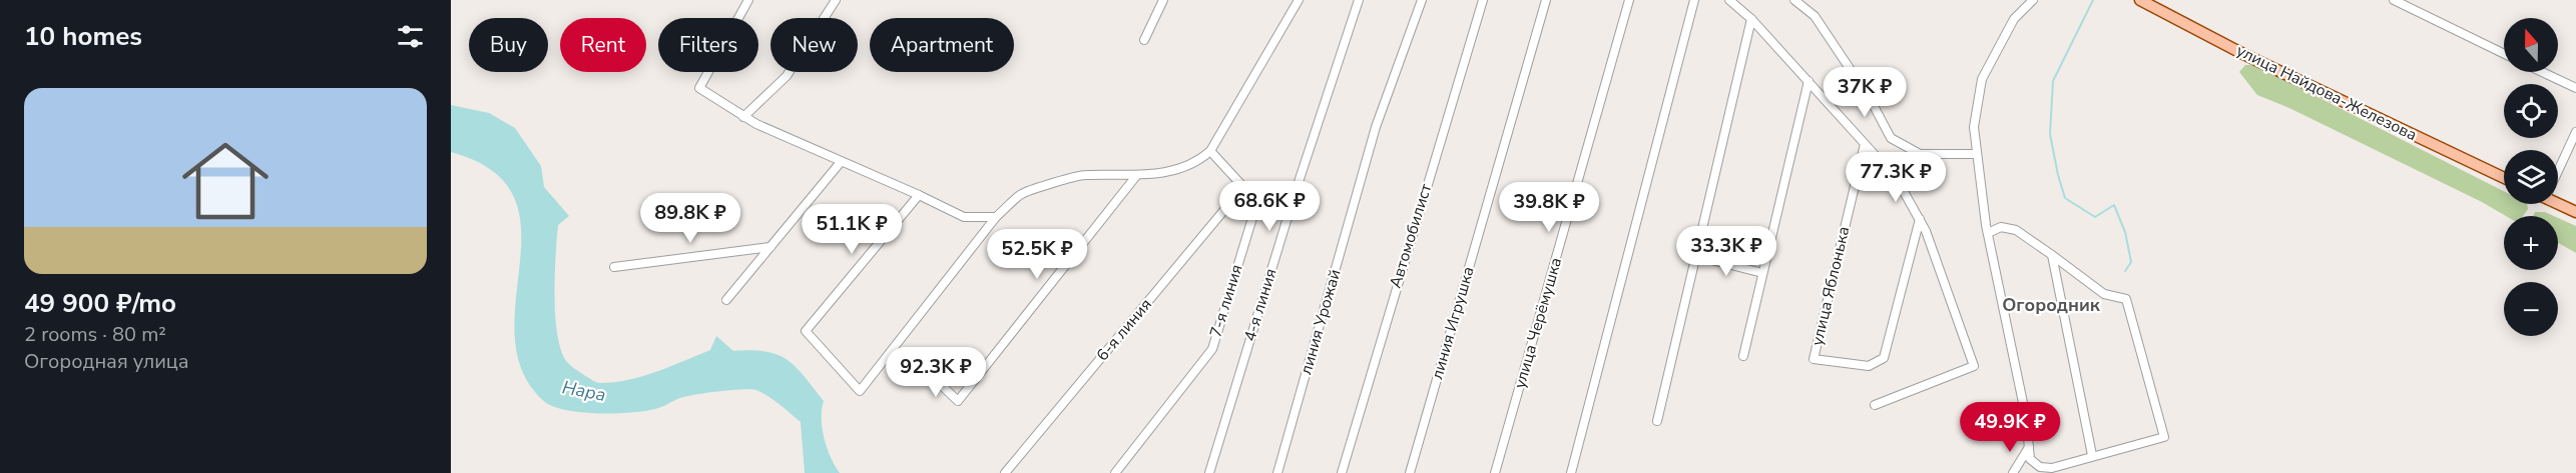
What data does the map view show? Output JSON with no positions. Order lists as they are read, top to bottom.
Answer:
{
  "streets": {
    "main road": ["улица Найдова-Железова"],
    "street": [
      "Автомобилист",
      "улица Яблонька",
      "7-я линия",
      "4-я линия",
      "линия Урожай",
      "линия Игрушка",
      "улица Черёмушка",
      "6-я линия"
    ]
  },
  "crossings": [
    ["7-я линия", "6-я линия"]
  ],
  "districts": ["Огородник"],
  "water": ["Нара"],
  "north": "top",
  "page": {
    "heading": "10 homes",
    "map_buttons": ["+", "−"],
    "chip": [
      "Buy",
      "Rent",
      "Filters",
      "New",
      "Apartment"
    ],
    "price": [
      "37K ₽",
      "77.3K ₽",
      "68.6K ₽",
      "39.8K ₽",
      "89.8K ₽",
      "51.1K ₽",
      "33.3K ₽",
      "52.5K ₽",
      "92.3K ₽",
      "49.9K ₽"
    ],
    "list": [
      {
        "name": "49 900 ₽/mo",
        "note": "2 rooms · 80 m² · Огородная улица"
      }
    ]
  }
}
